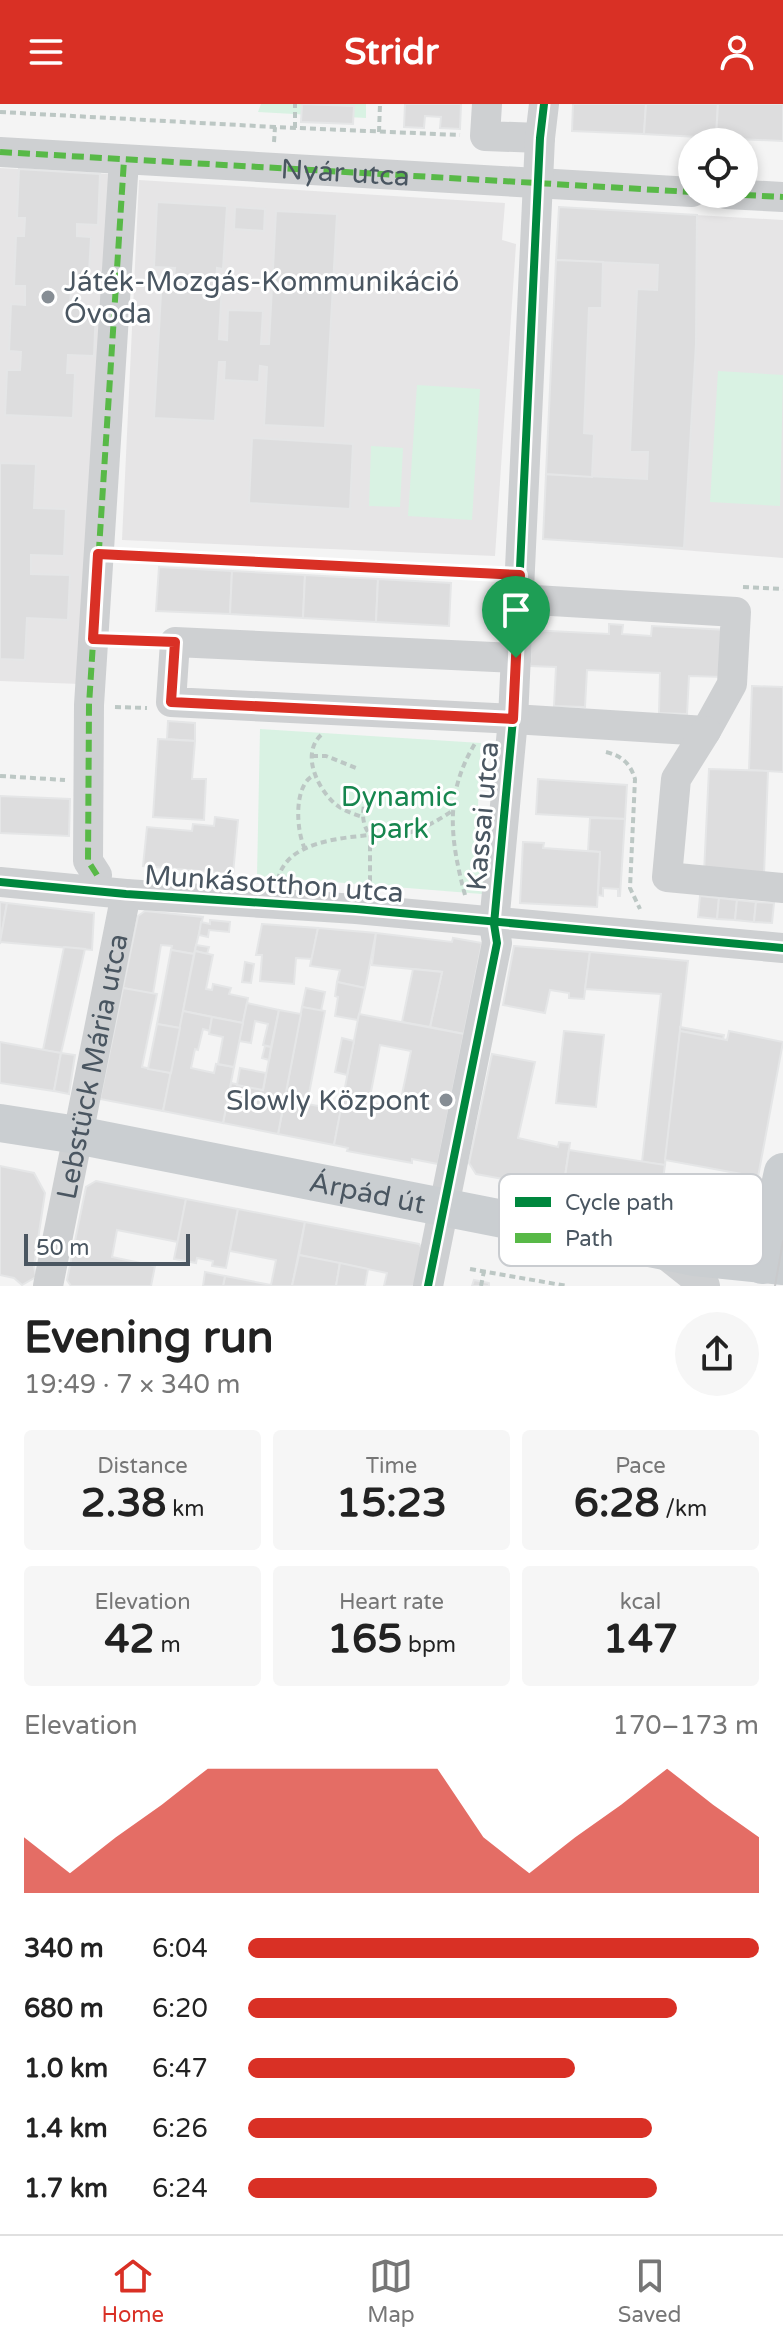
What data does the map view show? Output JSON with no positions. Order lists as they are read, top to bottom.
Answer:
{
  "streets": {
    "main road": ["Árpád út"],
    "street": [
      "Nyár utca",
      "Kassai utca",
      "Munkásotthon utca",
      "Lebstück Mária utca"
    ]
  },
  "crossings": [
    ["Nyár utca", "Kassai utca"],
    ["Kassai utca", "Munkásotthon utca"],
    ["Kassai utca", "Árpád út"],
    ["Munkásotthon utca", "Lebstück Mária utca"],
    ["Lebstück Mária utca", "Árpád út"]
  ],
  "parks": ["Dynamic park"],
  "places": ["Játék-Mozgás-Kommunikáció Óvoda", "Slowly Központ"],
  "legend": ["Cycle path", "Path"],
  "scale_bar": "50 m",
  "page": {
    "header": "Stridr",
    "scale": "50 m",
    "heading": ["Evening run", "19:49 · 7 × 340 m"],
    "stats": [
      ["Distance", "2.38 km"],
      ["Time", "15:23"],
      ["Pace", "6:28 /km"],
      ["Elevation", "42 m"],
      ["Heart rate", "165 bpm"],
      ["kcal", "147"]
    ],
    "chart": ["Elevation", "170–173 m"],
    "list": [
      {
        "name": "340 m",
        "note": "6:04"
      },
      {
        "name": "680 m",
        "note": "6:20"
      },
      {
        "name": "1.0 km",
        "note": "6:47"
      },
      {
        "name": "1.4 km",
        "note": "6:26"
      },
      {
        "name": "1.7 km",
        "note": "6:24"
      }
    ],
    "tabs": ["Home", "Map", "Saved"]
  }
}
